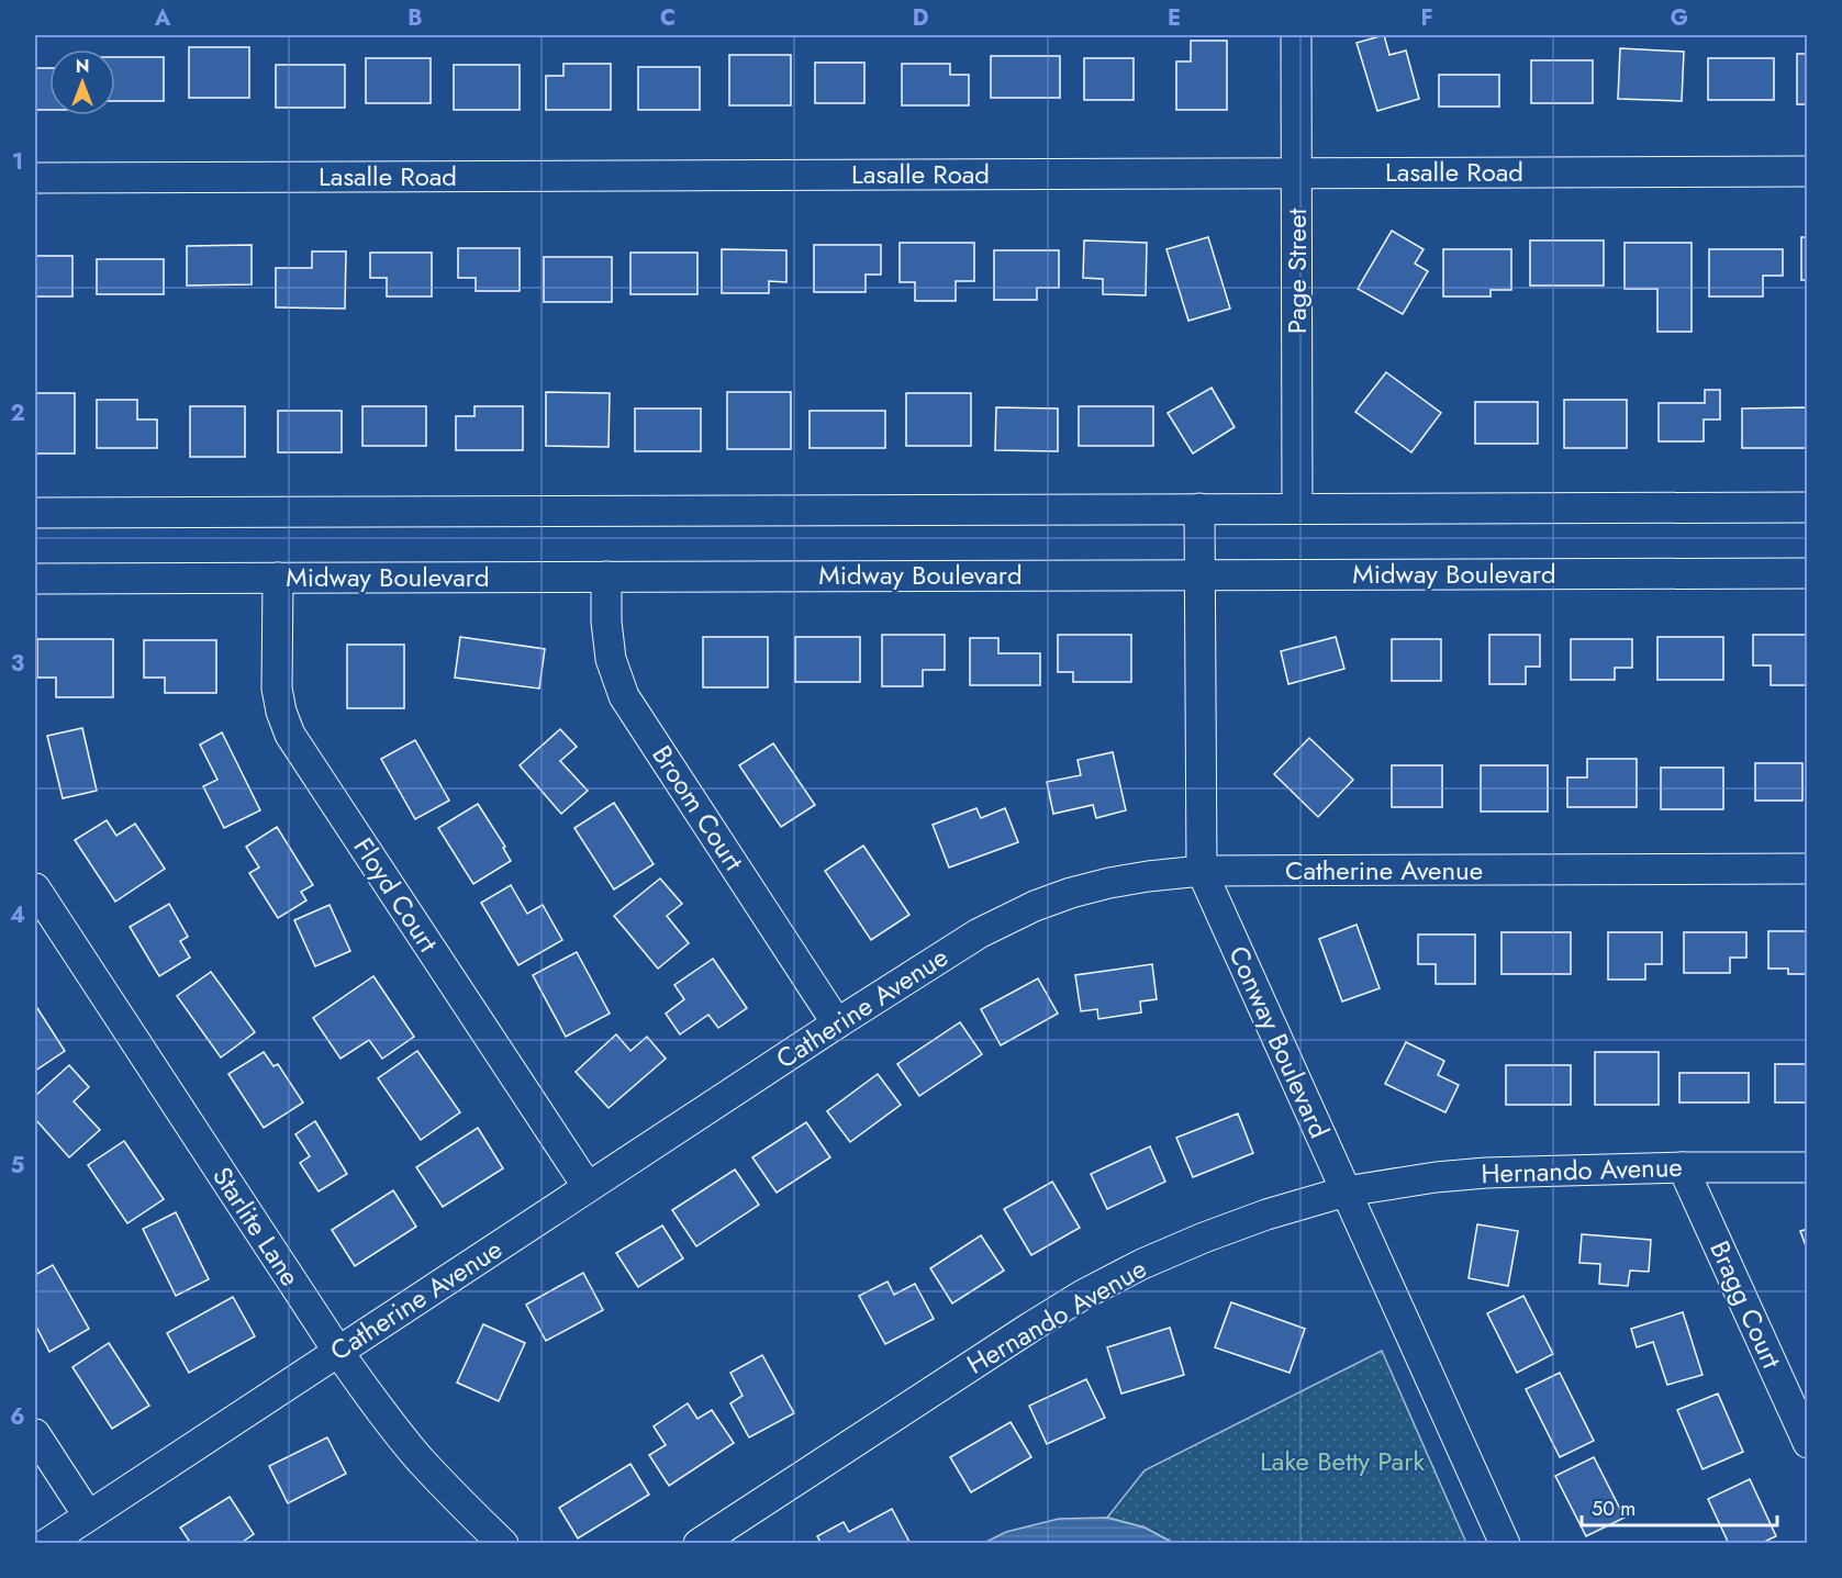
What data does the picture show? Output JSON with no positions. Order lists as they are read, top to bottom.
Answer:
{
  "streets": {
    "street": [
      "Lasalle Road",
      "Page Street",
      "Midway Boulevard",
      "Broom Court",
      "Catherine Avenue",
      "Floyd Court",
      "Conway Boulevard",
      "Hernando Avenue",
      "Starlite Lane",
      "Bragg Court"
    ]
  },
  "crossings": [
    ["Lasalle Road", "Page Street"],
    ["Midway Boulevard", "Broom Court"],
    ["Midway Boulevard", "Floyd Court"],
    ["Midway Boulevard", "Conway Boulevard"],
    ["Broom Court", "Catherine Avenue"],
    ["Catherine Avenue", "Floyd Court"],
    ["Catherine Avenue", "Conway Boulevard"],
    ["Catherine Avenue", "Starlite Lane"],
    ["Conway Boulevard", "Hernando Avenue"],
    ["Hernando Avenue", "Bragg Court"]
  ],
  "parks": ["Lake Betty Park"],
  "scale_bar": "50 m",
  "north": "top",
  "grid": {
    "columns": [
      "A",
      "B",
      "C",
      "D",
      "E",
      "F",
      "G"
    ],
    "rows": [
      "1",
      "2",
      "3",
      "4",
      "5",
      "6"
    ]
  }
}
